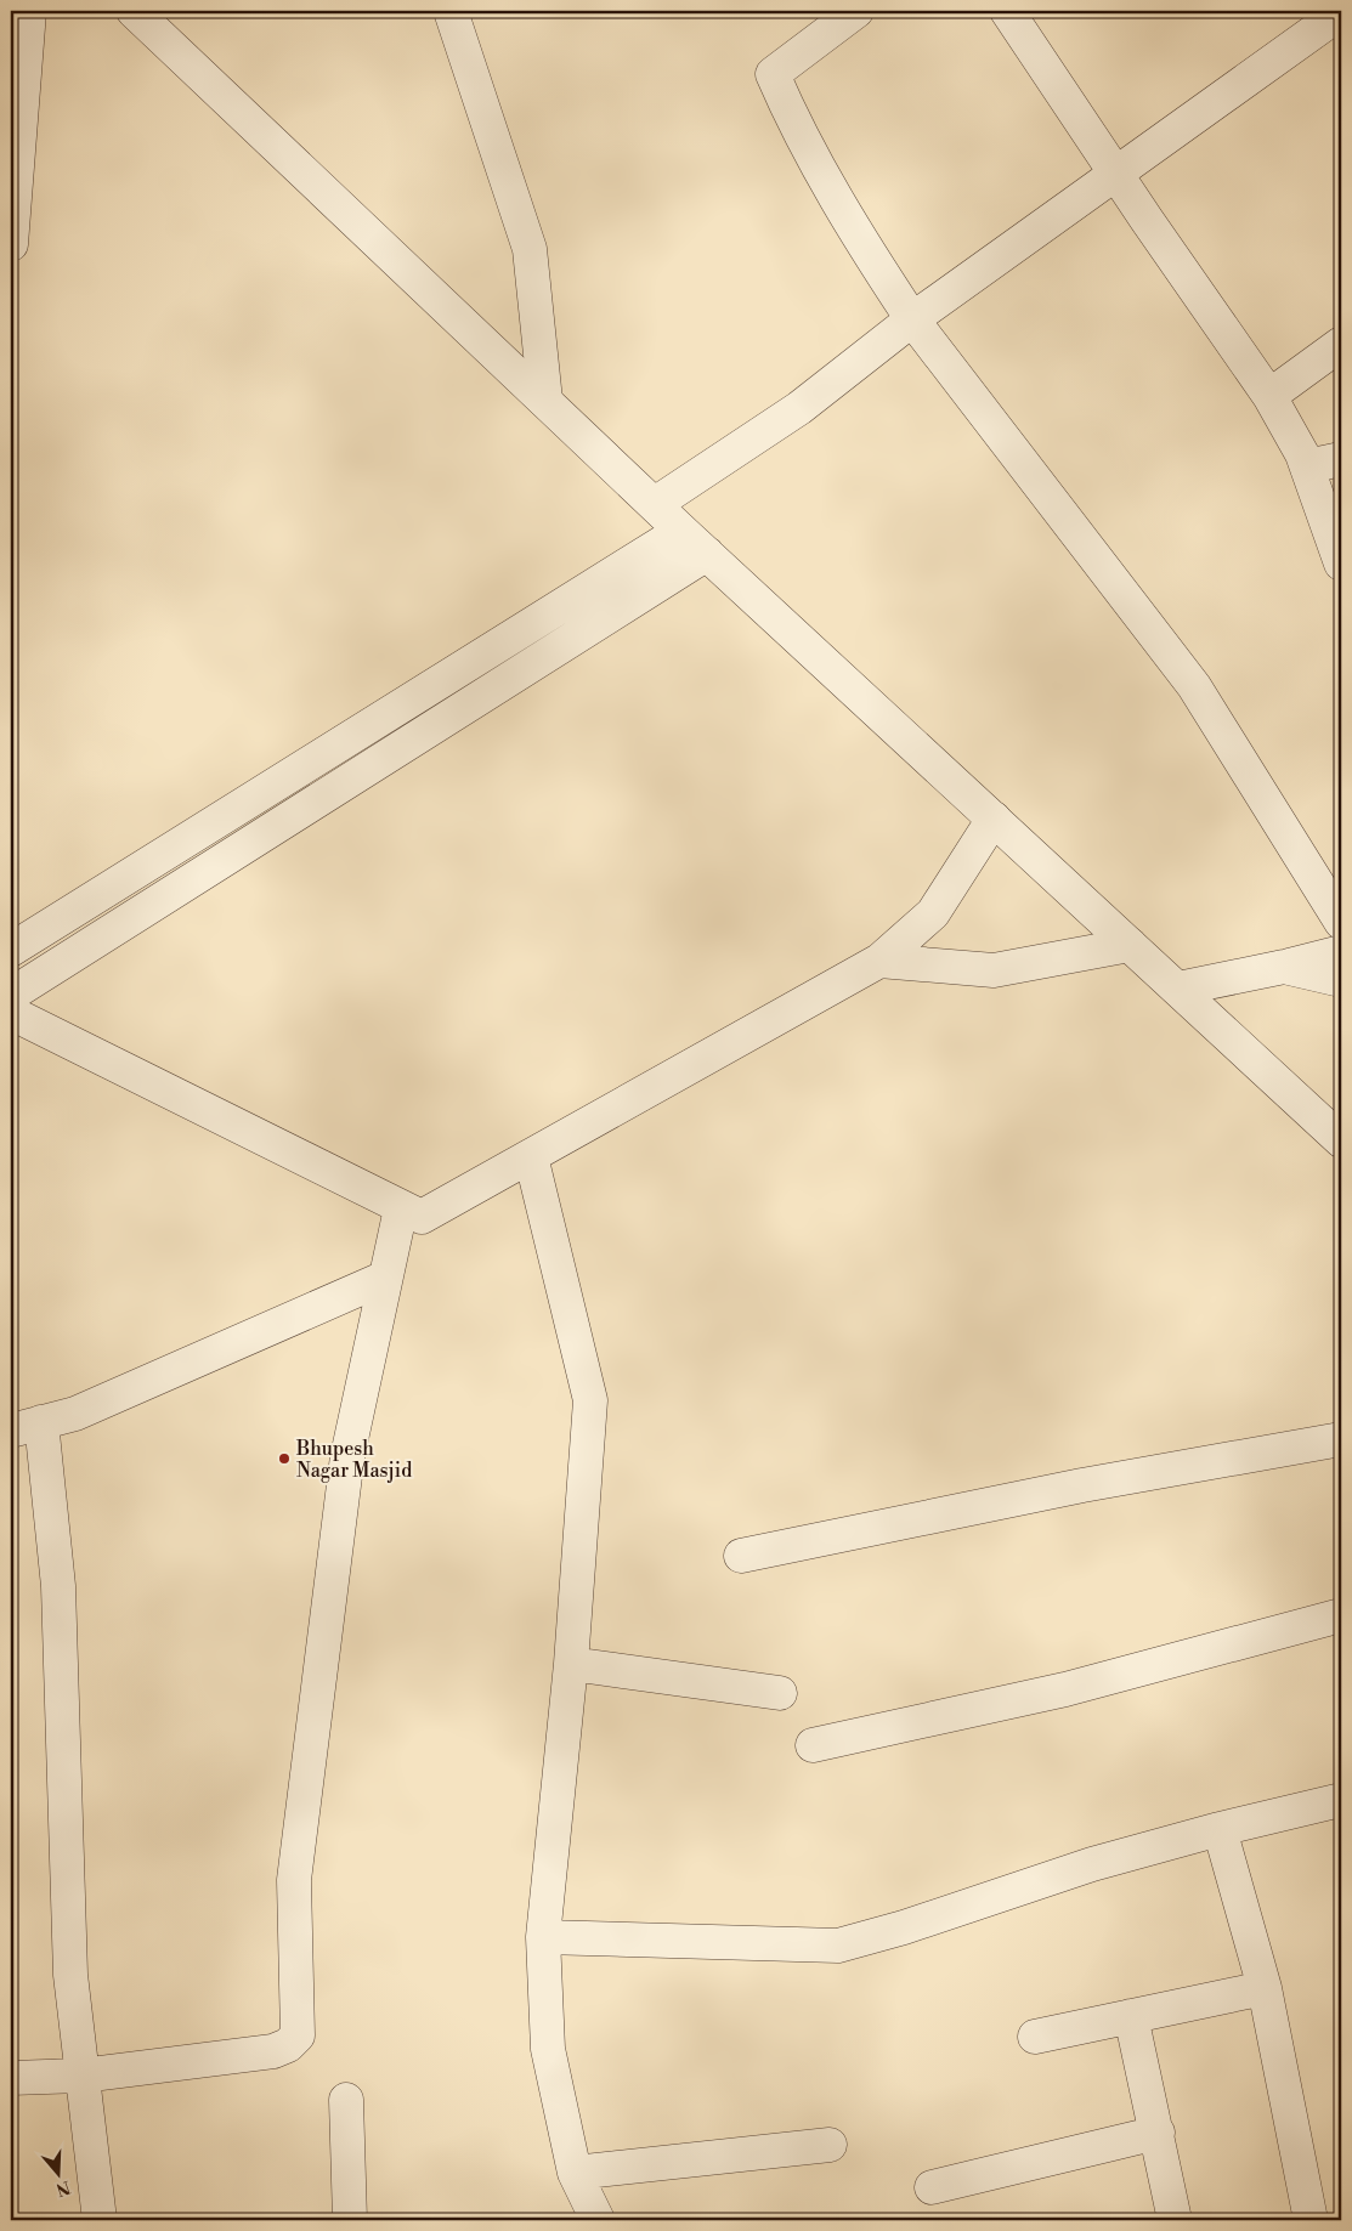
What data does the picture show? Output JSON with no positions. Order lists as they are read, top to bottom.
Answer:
{
  "places": ["Bhupesh Nagar Masjid"],
  "north": "bottom"
}
